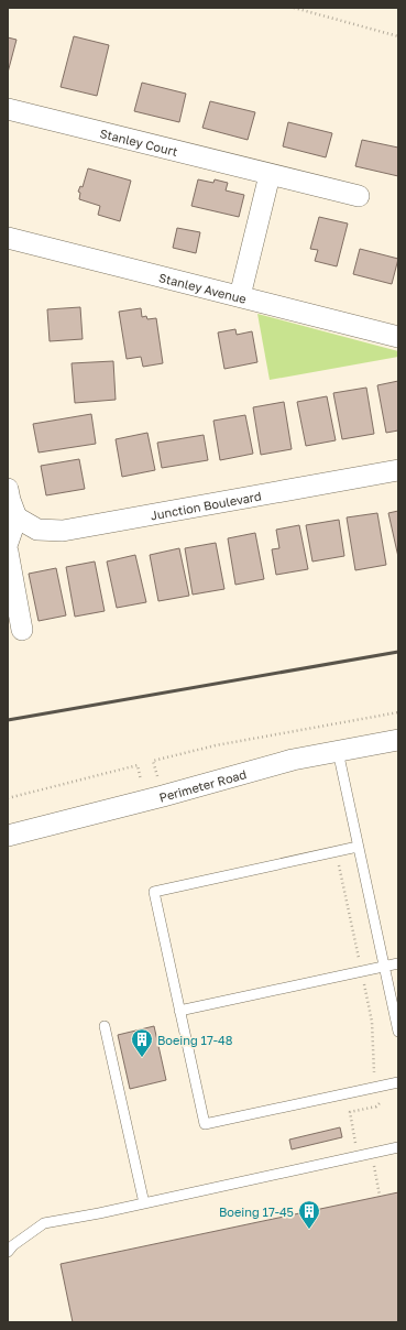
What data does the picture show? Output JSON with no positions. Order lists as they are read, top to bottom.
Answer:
{
  "streets": {
    "street": [
      "Stanley Court",
      "Stanley Avenue",
      "Junction Boulevard",
      "Perimeter Road"
    ]
  },
  "places": {
    "building": ["Boeing 17-48", "Boeing 17-45"]
  }
}
